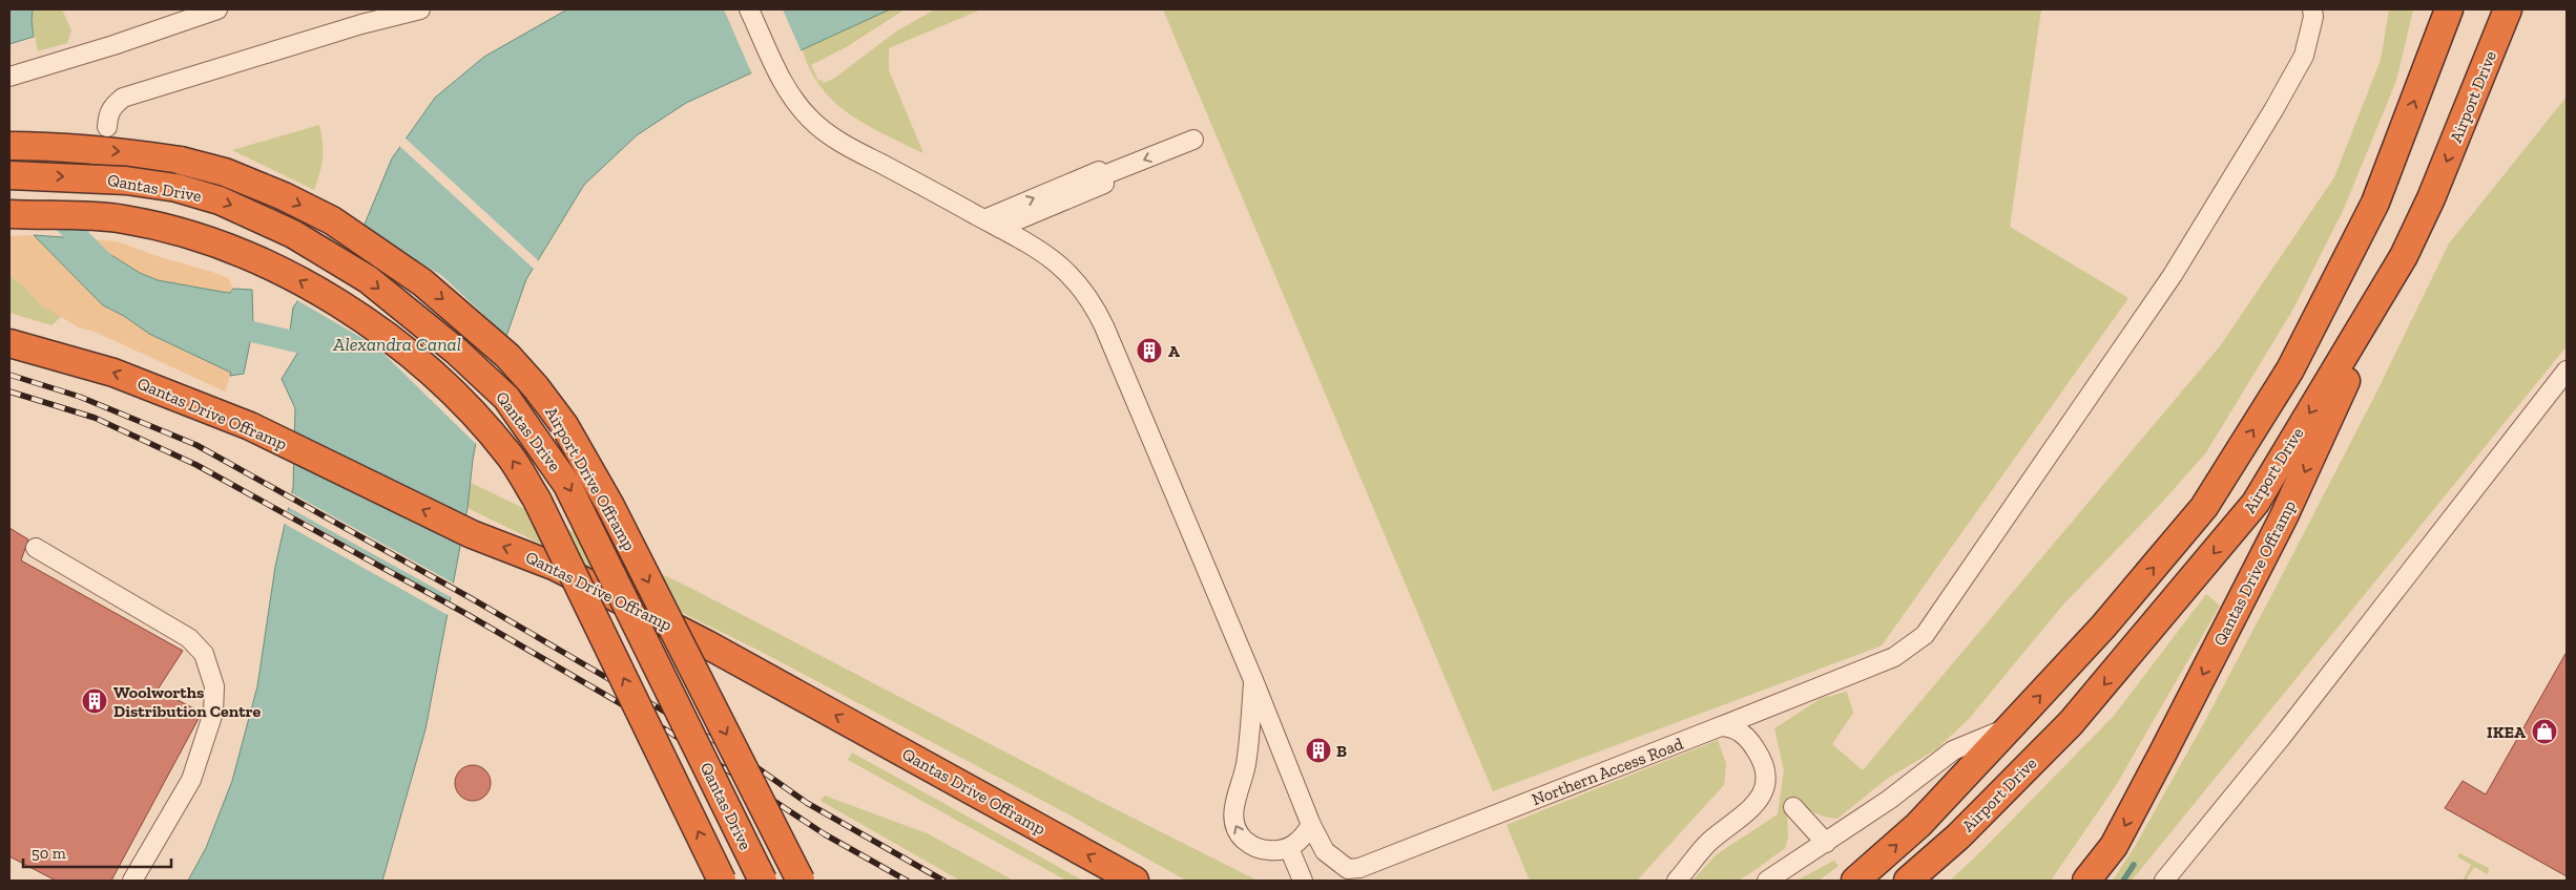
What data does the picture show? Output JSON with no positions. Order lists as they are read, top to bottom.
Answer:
{
  "streets": {
    "highway": [
      "Airport Drive",
      "Qantas Drive",
      "Qantas Drive Offramp",
      "Airport Drive Offramp"
    ],
    "street": ["Northern Access Road"]
  },
  "crossings": [
    ["Airport Drive", "Qantas Drive Offramp"]
  ],
  "one_way": ["Airport Drive Offramp"],
  "water": ["Alexandra Canal"],
  "places": {
    "building": ["A", "Woolworths Distribution Centre", "B"],
    "shop": ["IKEA"]
  },
  "scale_bar": "50 m"
}
